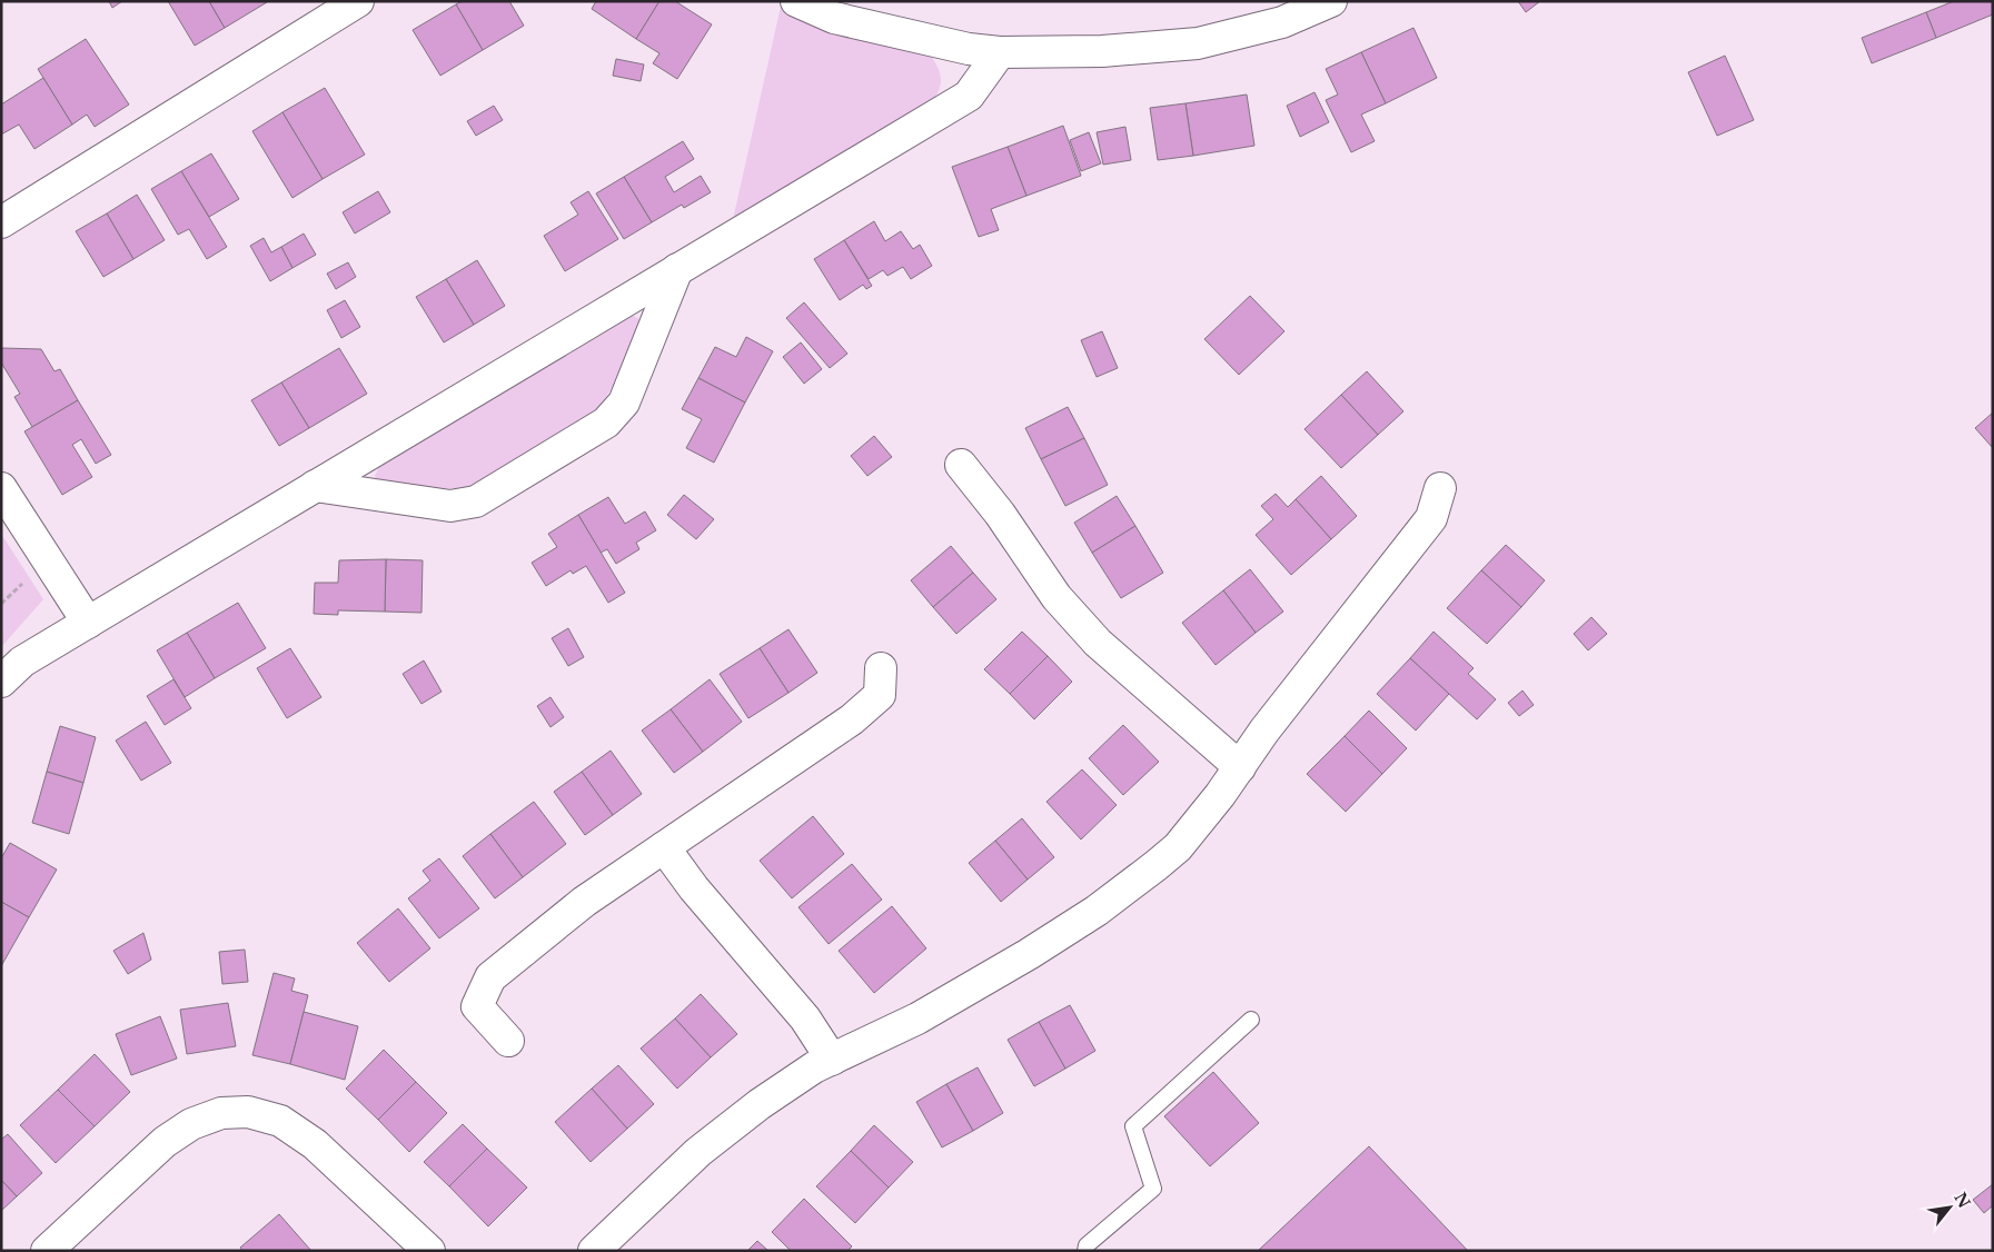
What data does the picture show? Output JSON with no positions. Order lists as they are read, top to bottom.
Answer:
{
  "north": "top right"
}
